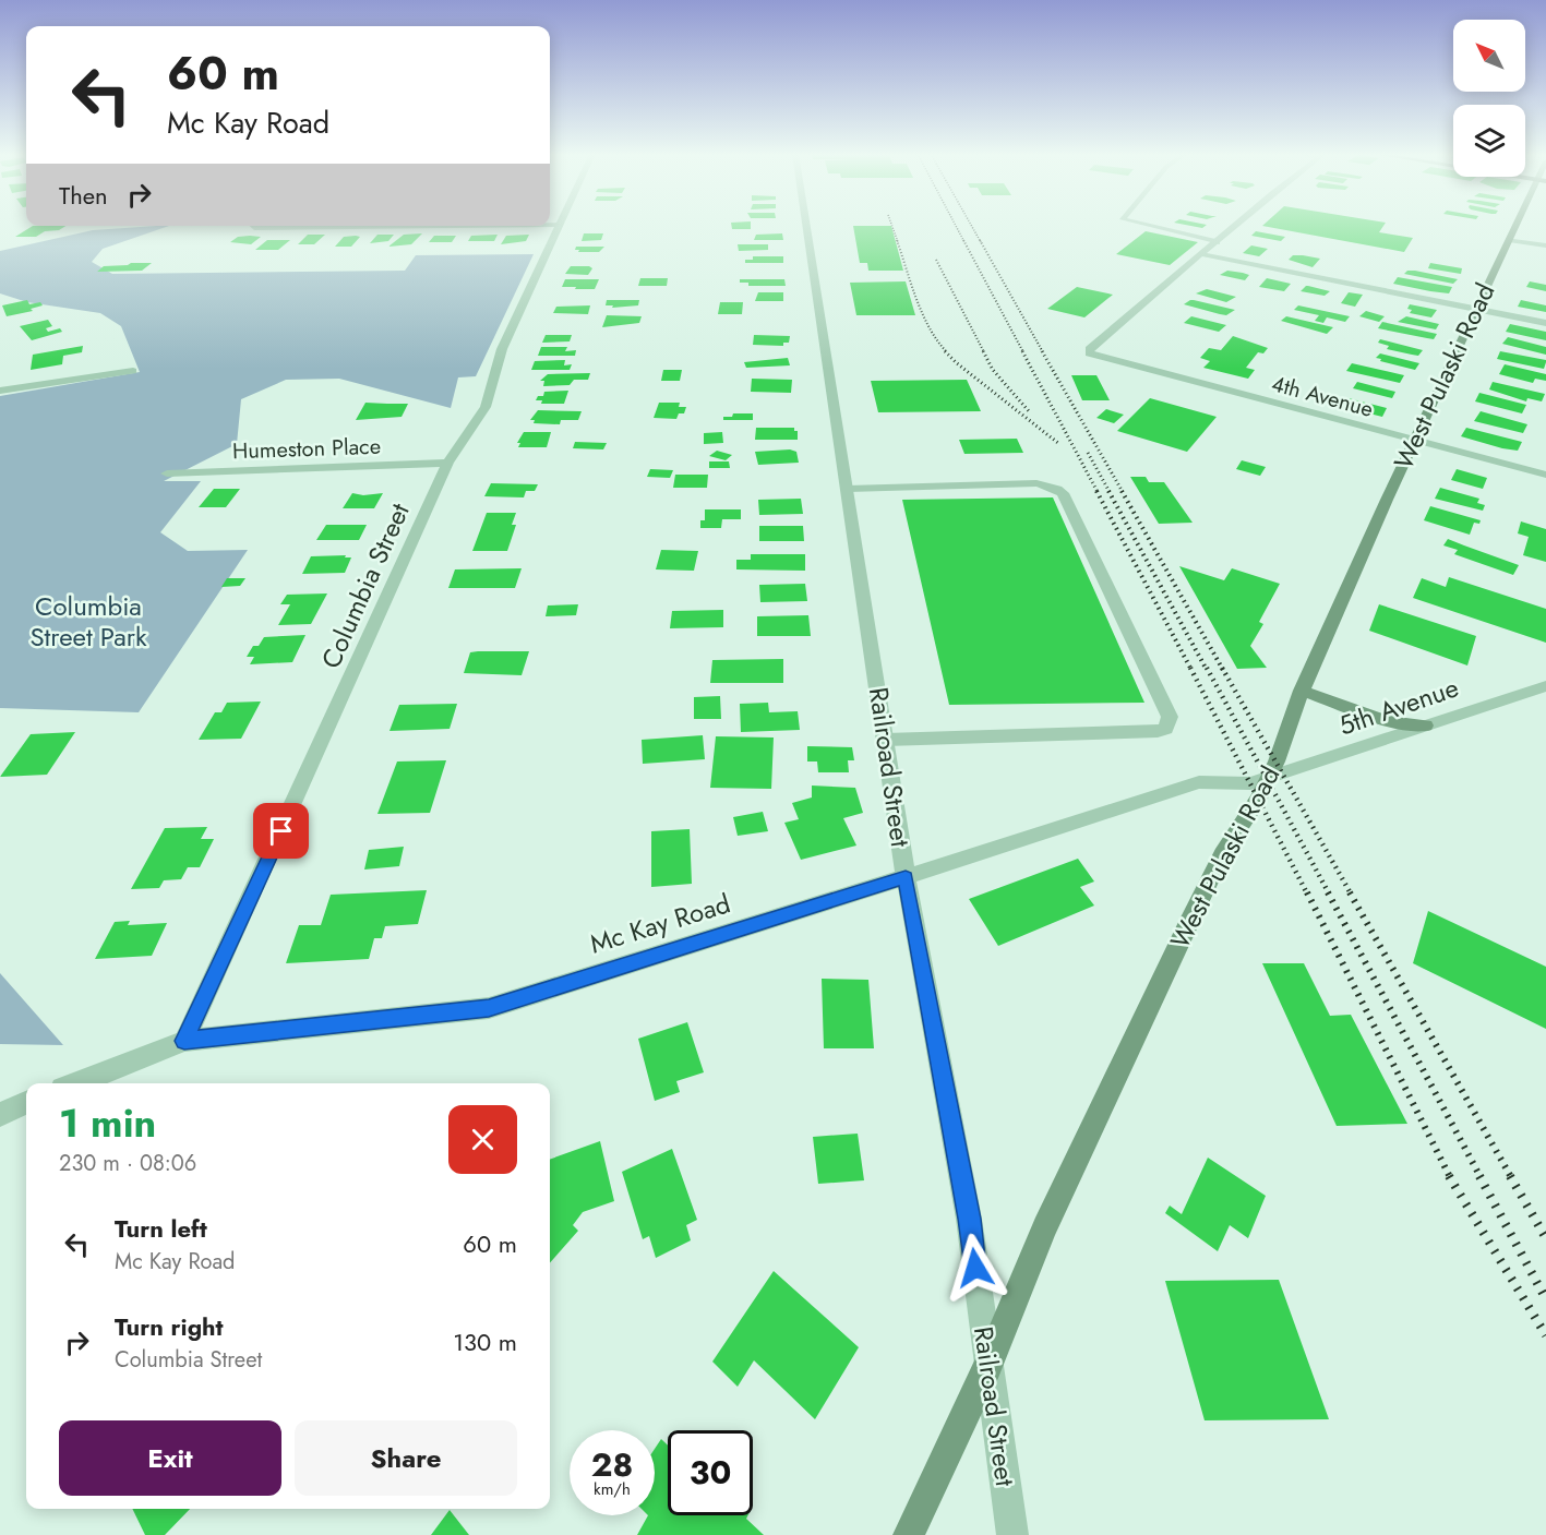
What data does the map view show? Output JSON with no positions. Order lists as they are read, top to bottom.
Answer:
{
  "streets": {
    "main road": ["West Pulaski Road"],
    "street": [
      "4th Avenue",
      "Humeston Place",
      "Columbia Street",
      "5th Avenue",
      "Railroad Street",
      "Mc Kay Road"
    ]
  },
  "crossings": [
    ["West Pulaski Road", "4th Avenue"],
    ["West Pulaski Road", "5th Avenue"],
    ["West Pulaski Road", "Railroad Street"],
    ["West Pulaski Road", "Mc Kay Road"],
    ["Humeston Place", "Columbia Street"],
    ["Columbia Street", "Mc Kay Road"],
    ["5th Avenue", "Mc Kay Road"],
    ["Railroad Street", "Mc Kay Road"]
  ],
  "parks": ["Columbia Street Park"],
  "north": "top left",
  "page": {
    "turn": ["60 m", "Mc Kay Road"],
    "then": "Then",
    "heading": ["1 min", "230 m · 08:06"],
    "list": [
      {
        "name": "Turn left",
        "note": "Mc Kay Road",
        "value": "60 m"
      },
      {
        "name": "Turn right",
        "note": "Columbia Street",
        "value": "130 m"
      }
    ],
    "buttons": ["Exit", "Share"],
    "speed": "28 km/h",
    "limit": "30"
  }
}
